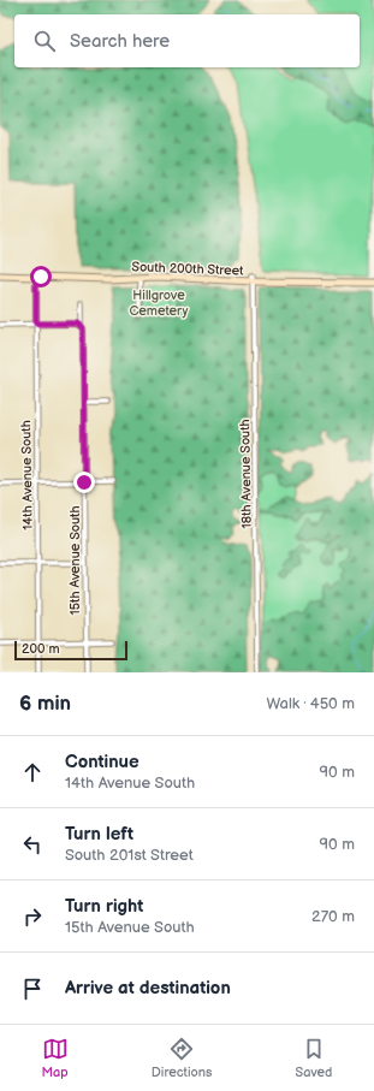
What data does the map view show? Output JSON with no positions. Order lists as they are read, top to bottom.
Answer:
{
  "streets": {
    "main road": ["South 200th Street"],
    "street": ["18th Avenue South", "14th Avenue South", "15th Avenue South"]
  },
  "crossings": [
    ["South 200th Street", "18th Avenue South"],
    ["South 200th Street", "14th Avenue South"]
  ],
  "parks": ["Hillgrove Cemetery"],
  "scale_bar": "200 m",
  "page": {
    "search": "Search here",
    "scale": "200 m",
    "heading": ["6 min", "Walk · 450 m"],
    "list": [
      ["Continue", "14th Avenue South", "90 m"],
      ["Turn left", "South 201st Street", "90 m"],
      ["Turn right", "15th Avenue South", "270 m"],
      "Arrive at destination"
    ],
    "nav": ["Map", "Directions", "Saved"]
  }
}
